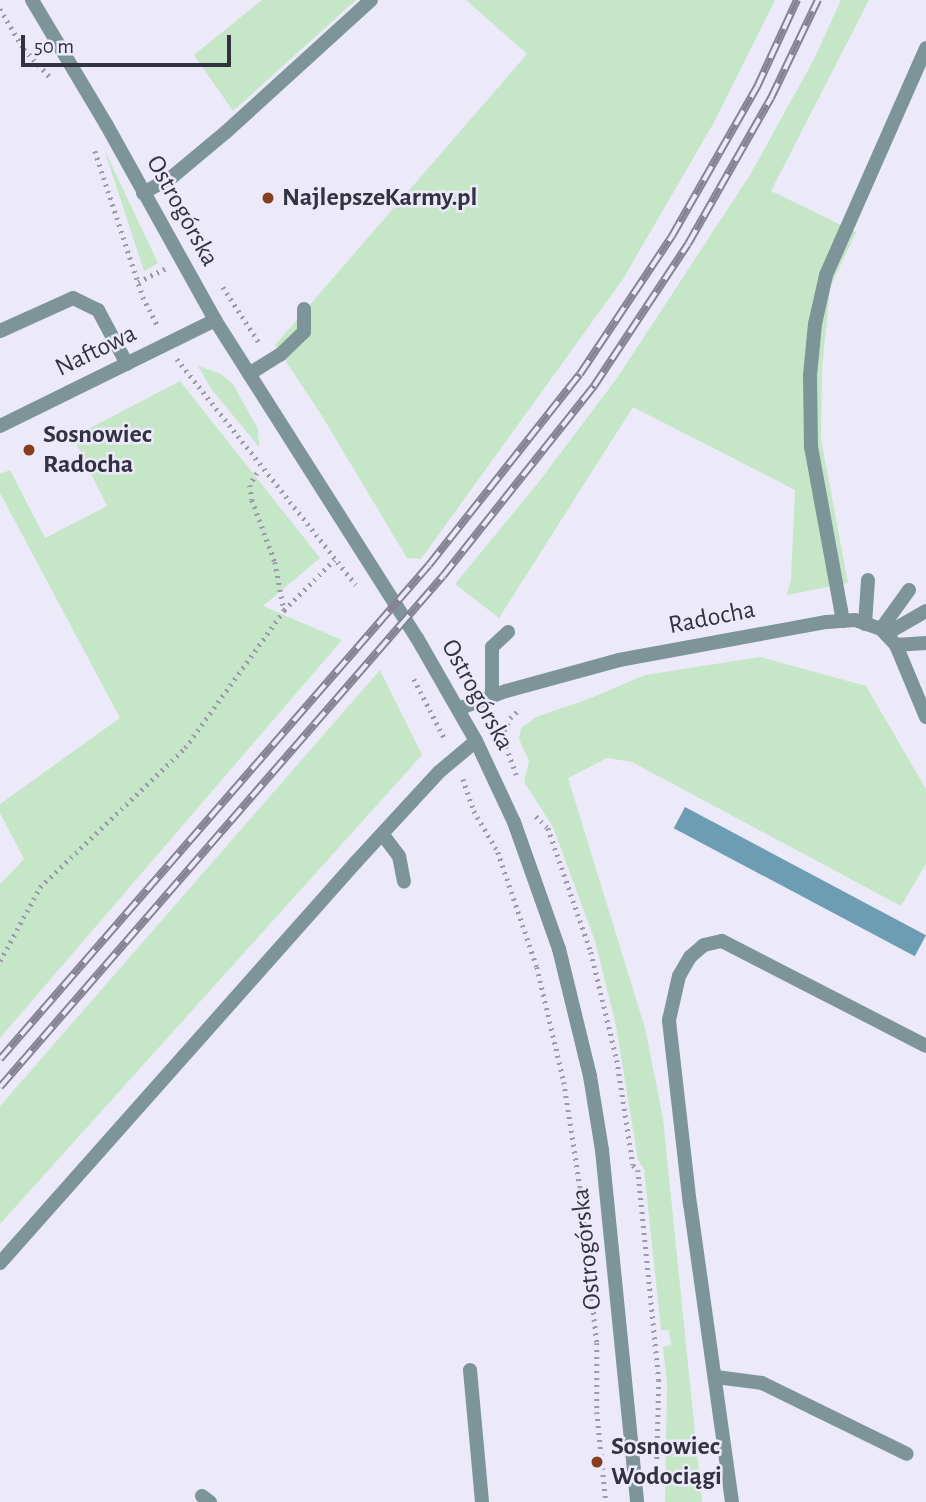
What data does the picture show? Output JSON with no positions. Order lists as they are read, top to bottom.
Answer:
{
  "streets": {
    "street": ["Ostrogórska", "Naftowa", "Radocha"]
  },
  "crossings": [
    ["Ostrogórska", "Naftowa"],
    ["Ostrogórska", "Radocha"]
  ],
  "places": ["NajlepszeKarmy.pl", "Sosnowiec Radocha", "Sosnowiec Wodociągi"],
  "scale_bar": "50 m"
}
